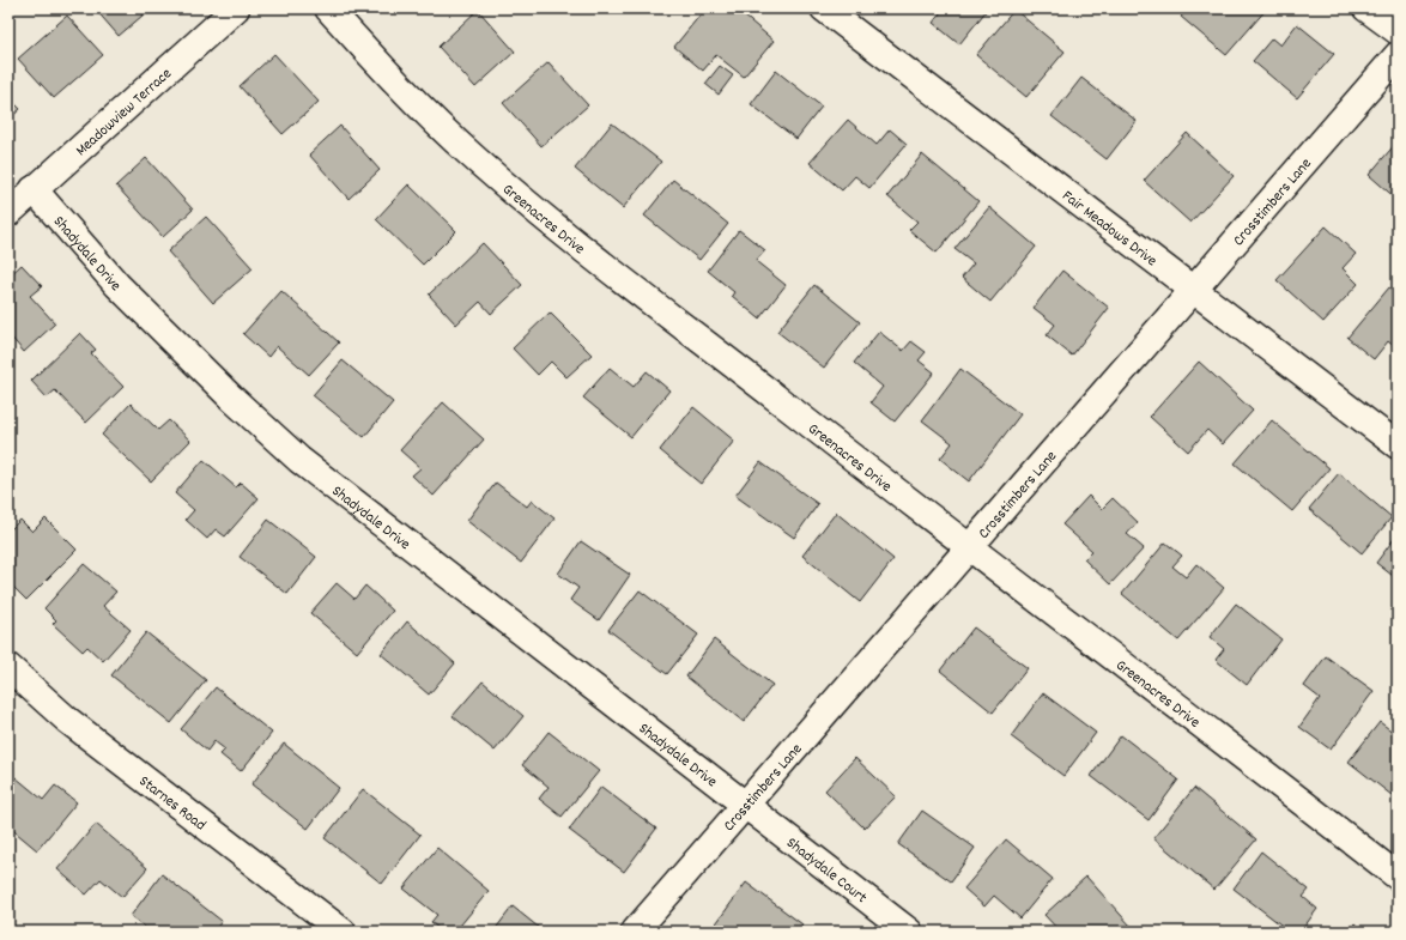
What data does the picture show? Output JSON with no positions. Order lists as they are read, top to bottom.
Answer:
{
  "streets": {
    "street": [
      "Meadowview Terrace",
      "Crosstimbers Lane",
      "Greenacres Drive",
      "Fair Meadows Drive",
      "Shadydale Drive",
      "Starnes Road",
      "Shadydale Court"
    ]
  },
  "crossings": [
    ["Meadowview Terrace", "Shadydale Drive"],
    ["Crosstimbers Lane", "Greenacres Drive"],
    ["Crosstimbers Lane", "Fair Meadows Drive"],
    ["Crosstimbers Lane", "Shadydale Drive"],
    ["Crosstimbers Lane", "Shadydale Court"],
    ["Shadydale Drive", "Shadydale Court"]
  ]
}
